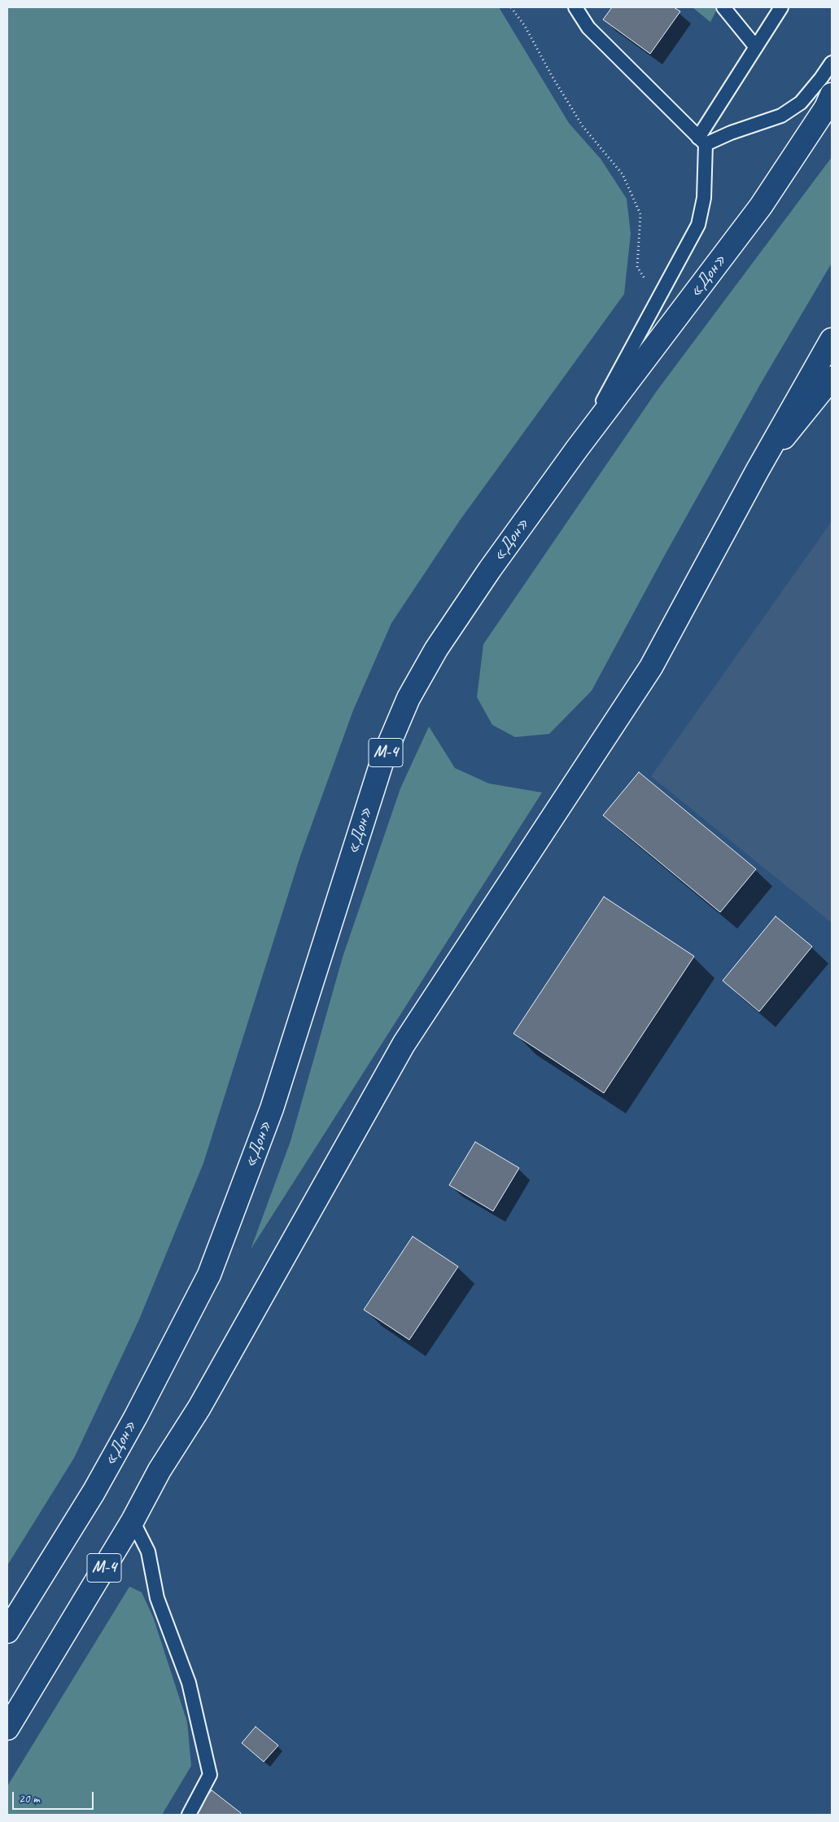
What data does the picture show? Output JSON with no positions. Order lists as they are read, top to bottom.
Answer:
{
  "streets": {
    "main road": ["«Дон»", "М-4"]
  },
  "crossings": [
    ["«Дон»", "М-4"]
  ],
  "scale_bar": "20 m"
}
